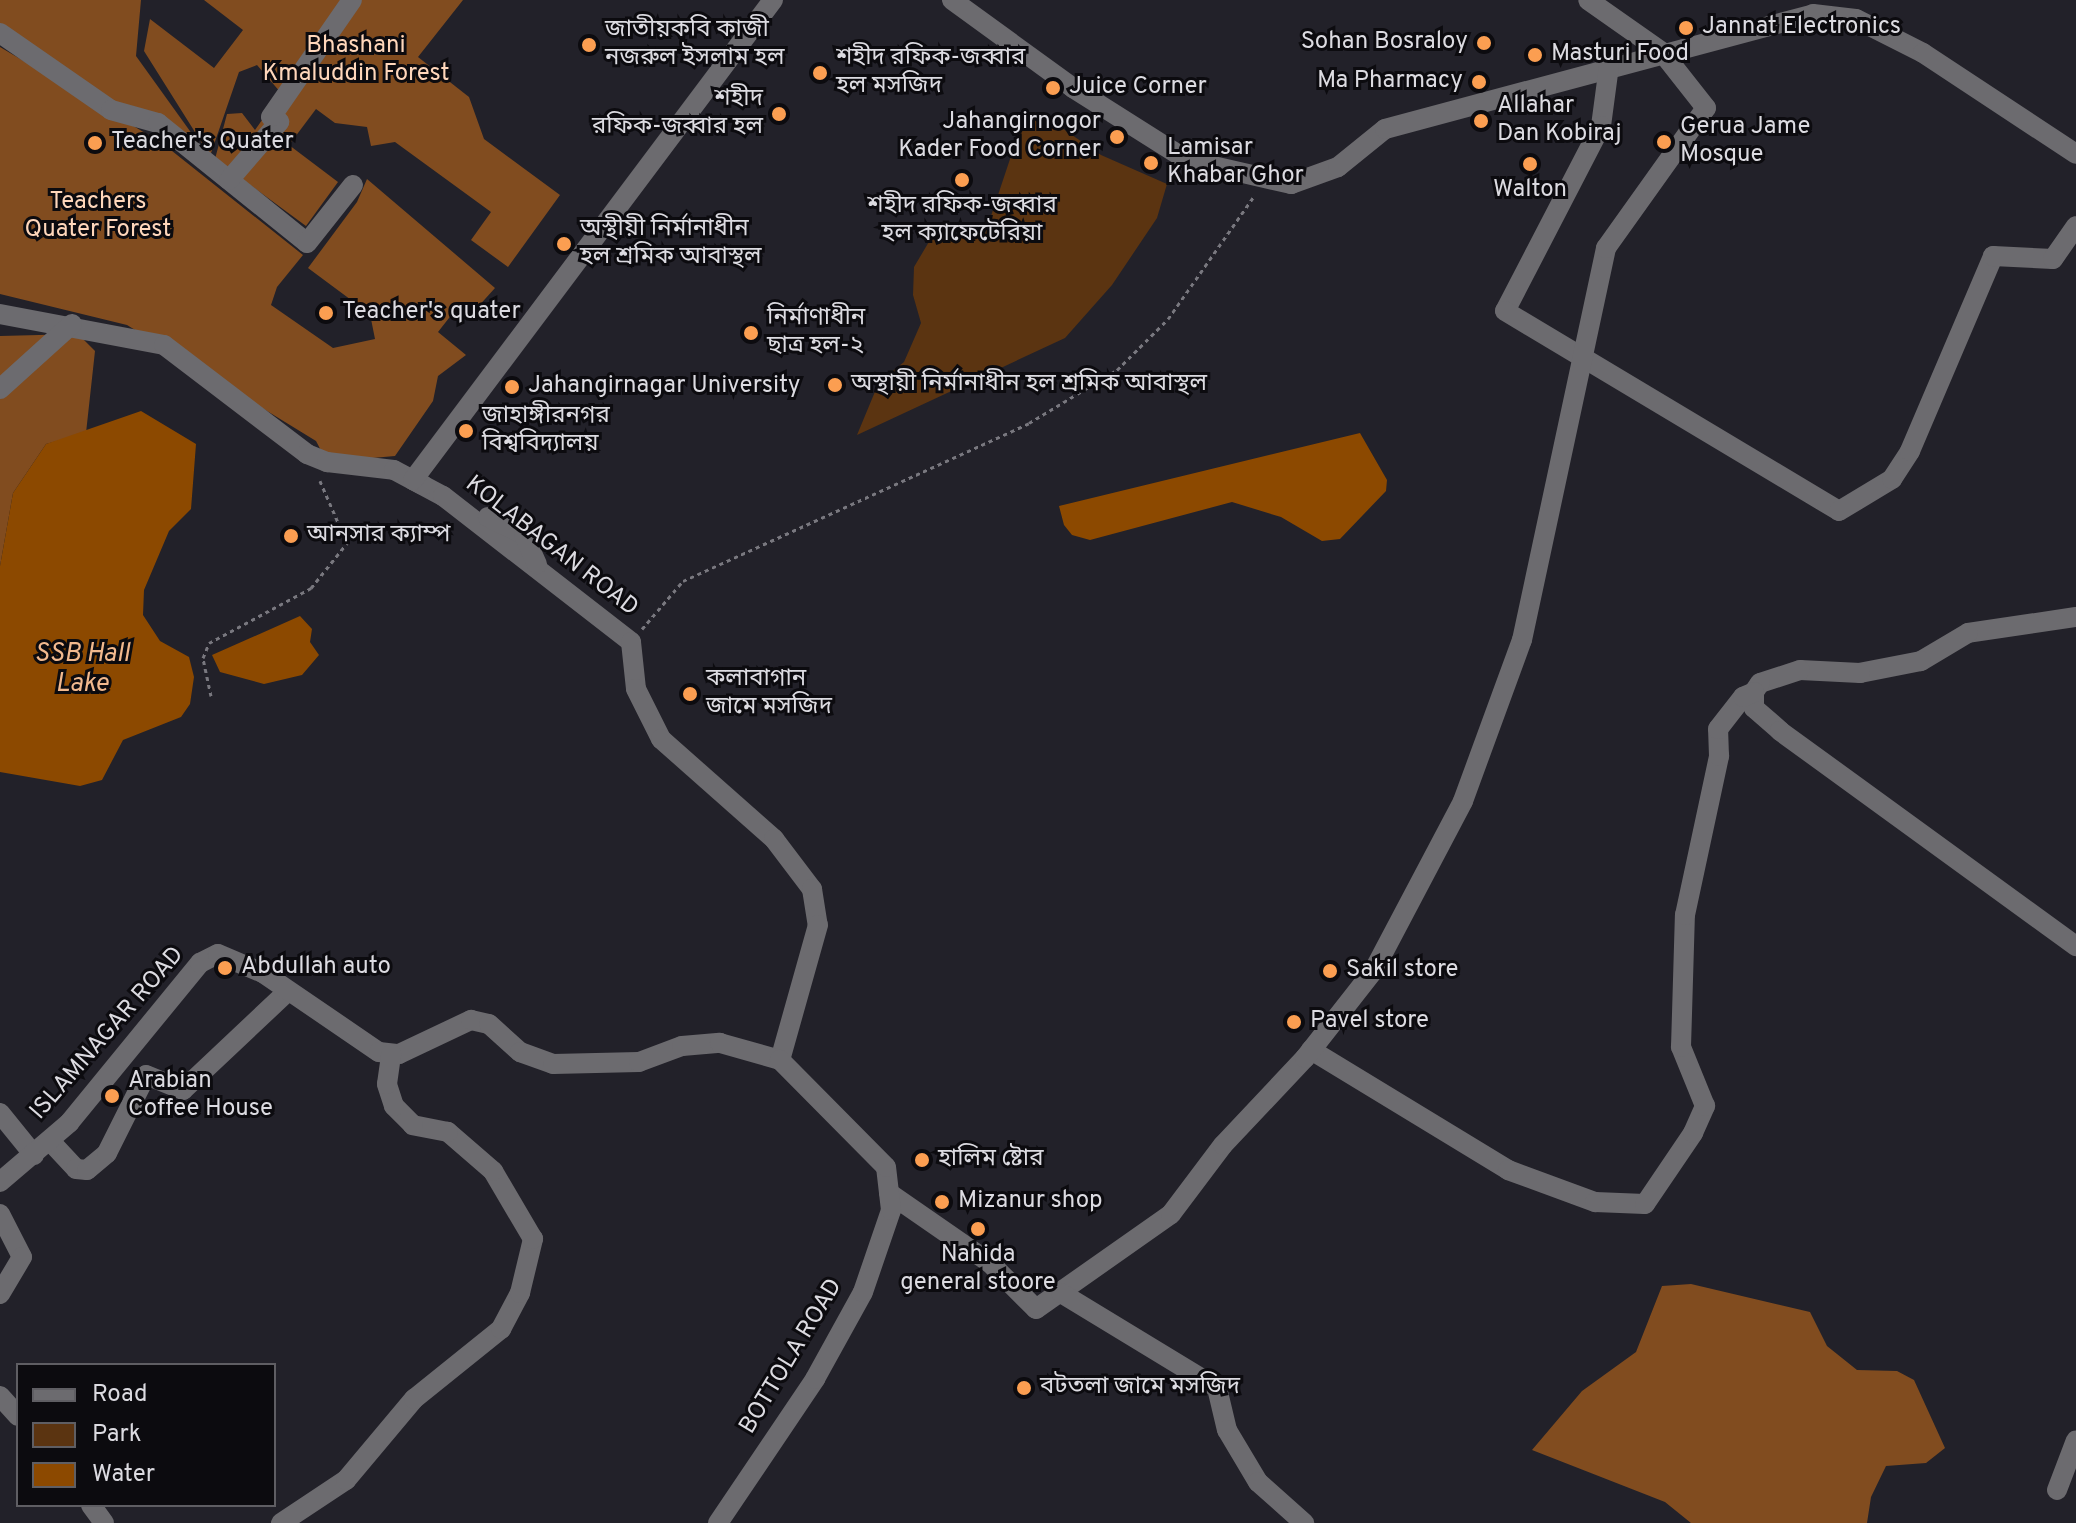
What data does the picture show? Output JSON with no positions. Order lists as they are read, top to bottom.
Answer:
{
  "streets": {
    "street": ["KOLABAGAN ROAD", "ISLAMNAGAR ROAD", "BOTTOLA ROAD"]
  },
  "crossings": [
    ["KOLABAGAN ROAD", "BOTTOLA ROAD"]
  ],
  "water": ["SSB Hall Lake"],
  "parks": ["Bhashani Kmaluddin Forest", "Teachers Quater Forest"],
  "places": [
    "Jannat Electronics",
    "Sohan Bosraloy",
    "জাতীয়কবি কাজী নজরুল ইসলাম হল",
    "Masturi Food",
    "শহীদ রফিক-জব্বার হল মসজিদ",
    "Ma Pharmacy",
    "Juice Corner",
    "শহীদ রফিক-জব্বার হল",
    "Allahar Dan Kobiraj",
    "Jahangirnogor Kader Food Corner",
    "Gerua Jame Mosque",
    "Teacher's Quater",
    "Lamisar Khabar Ghor",
    "Walton",
    "শহীদ রফিক-জব্বার হল ক্যাফেটেরিয়া",
    "অস্থীয়ী নির্মানাধীন হল শ্রমিক আবাস্থল",
    "Teacher's quater",
    "নির্মাণাধীন ছাত্র হল-২",
    "অস্থায়ী নির্মানাধীন হল শ্রমিক আবাস্থল",
    "Jahangirnagar University",
    "জাহাঙ্গীরনগর বিশ্ববিদ্যালয়",
    "আনসার ক্যাম্প",
    "কলাবাগান জামে মসজিদ",
    "Abdullah auto",
    "Sakil store",
    "Pavel store",
    "Arabian Coffee House",
    "হালিম ষ্টোর",
    "Mizanur shop",
    "Nahida general stoore",
    "বটতলা জামে মসজিদ"
  ],
  "legend": ["Road", "Park", "Water"]
}
